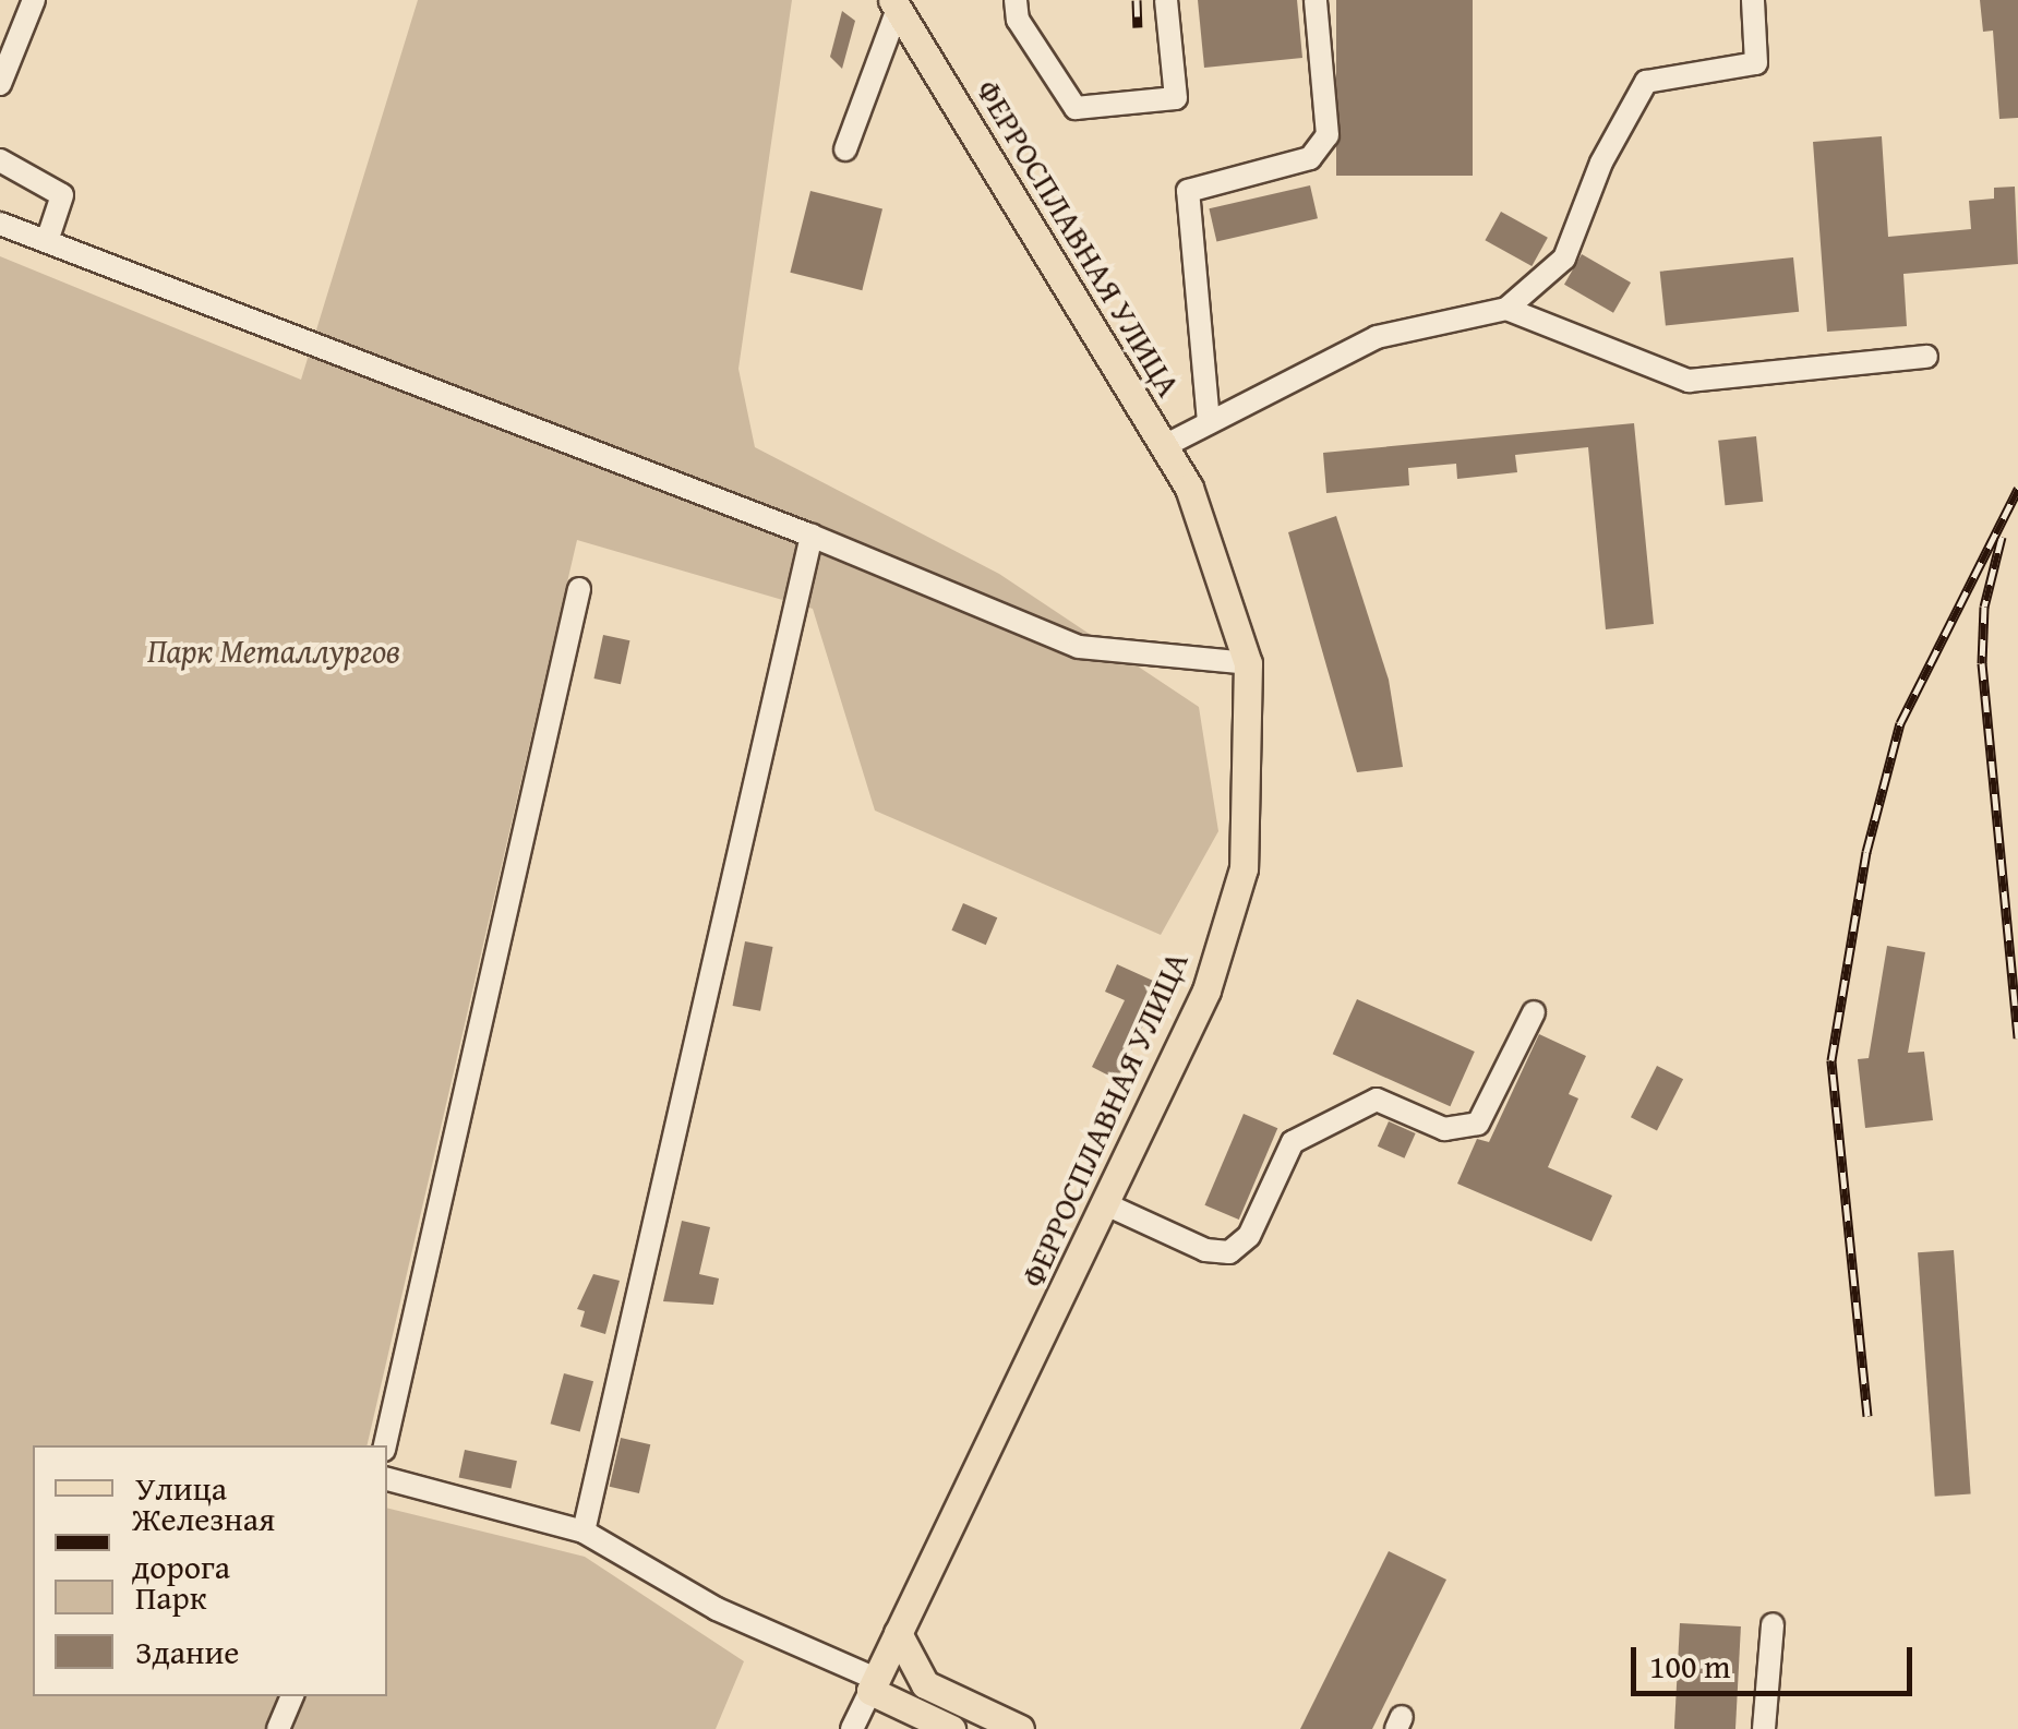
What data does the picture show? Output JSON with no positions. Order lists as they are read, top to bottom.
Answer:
{
  "streets": {
    "main road": ["ФЕРРОСПЛАВНАЯ УЛИЦА"]
  },
  "parks": ["Парк Металлургов"],
  "legend": [
    "Улица",
    "Железная дорога",
    "Парк",
    "Здание"
  ],
  "scale_bar": "100 m"
}
